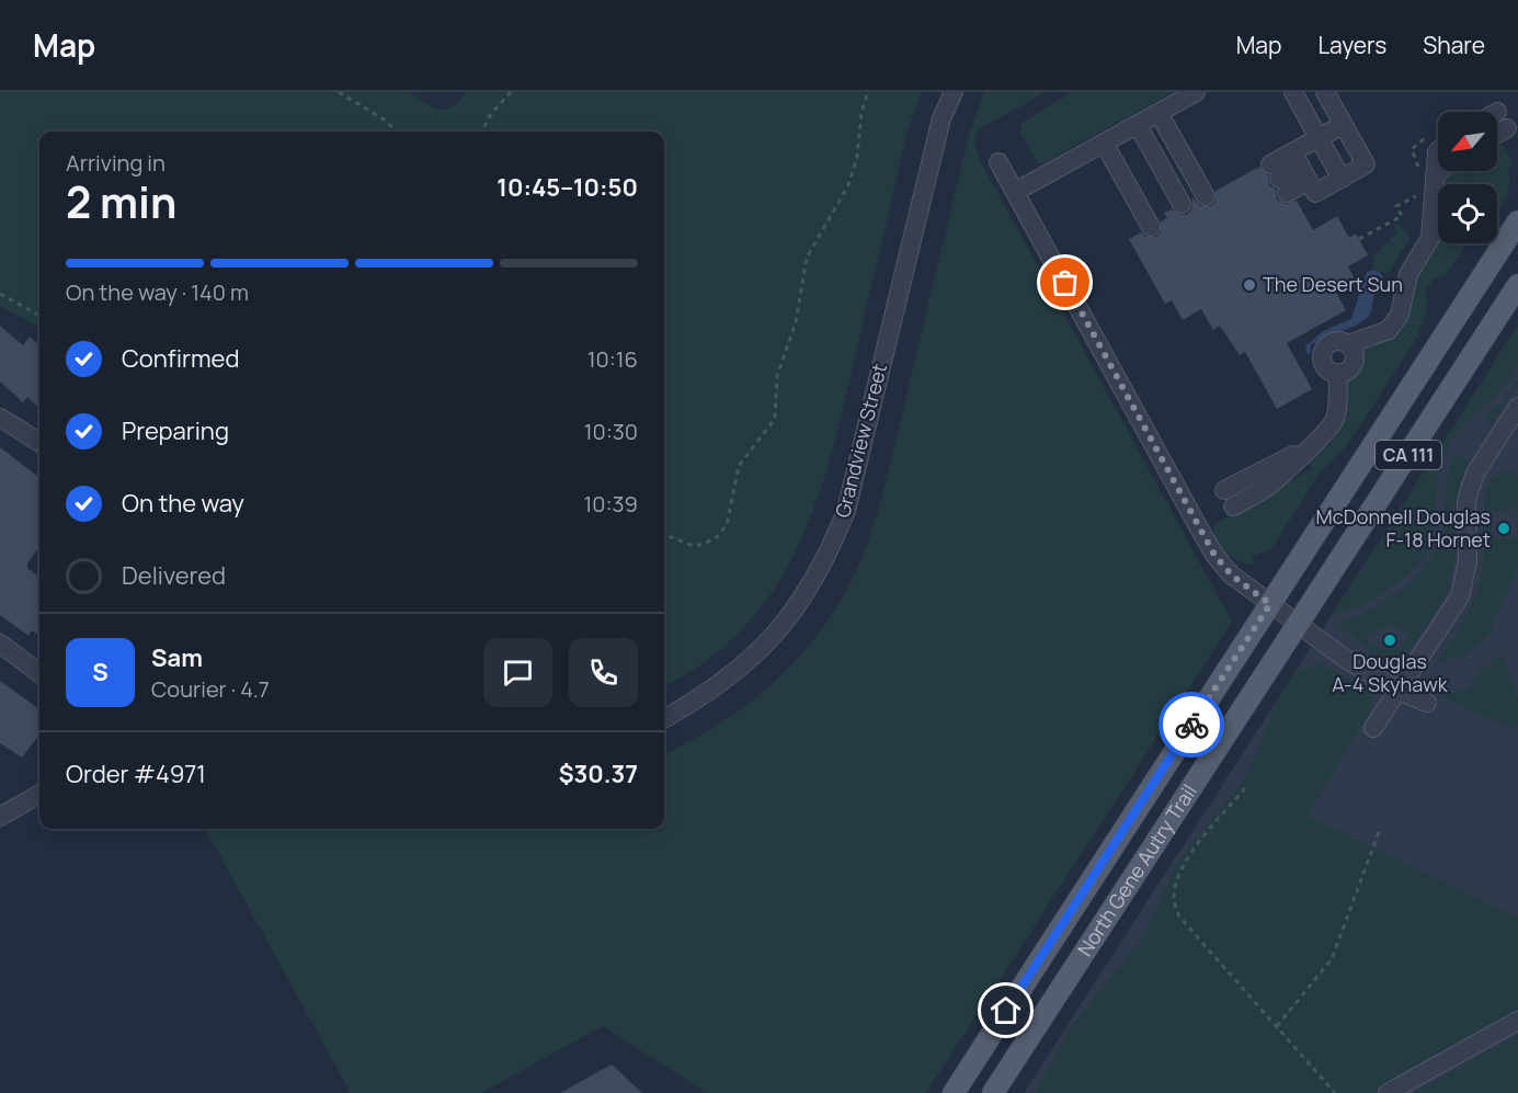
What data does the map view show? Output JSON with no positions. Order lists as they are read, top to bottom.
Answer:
{
  "streets": {
    "main road": ["CA 111", "North Gene Autry Trail"],
    "street": ["Grandview Street"]
  },
  "places": ["The Desert Sun", "McDonnell Douglas F-18 Hornet", "Douglas A-4 Skyhawk"],
  "north": "bottom left",
  "page": {
    "header": "Map",
    "nav": ["Map", "Layers", "Share"],
    "heading": ["2 min", "Arriving in", "10:45–10:50"],
    "panel": [
      "Sam",
      "Courier · 4.7",
      "Order #4971",
      "$30.37"
    ],
    "bar": "On the way · 140 m",
    "list": [
      ["Confirmed", "10:16"],
      ["Preparing", "10:30"],
      ["On the way", "10:39"],
      "Delivered"
    ],
    "round": "S"
  }
}
